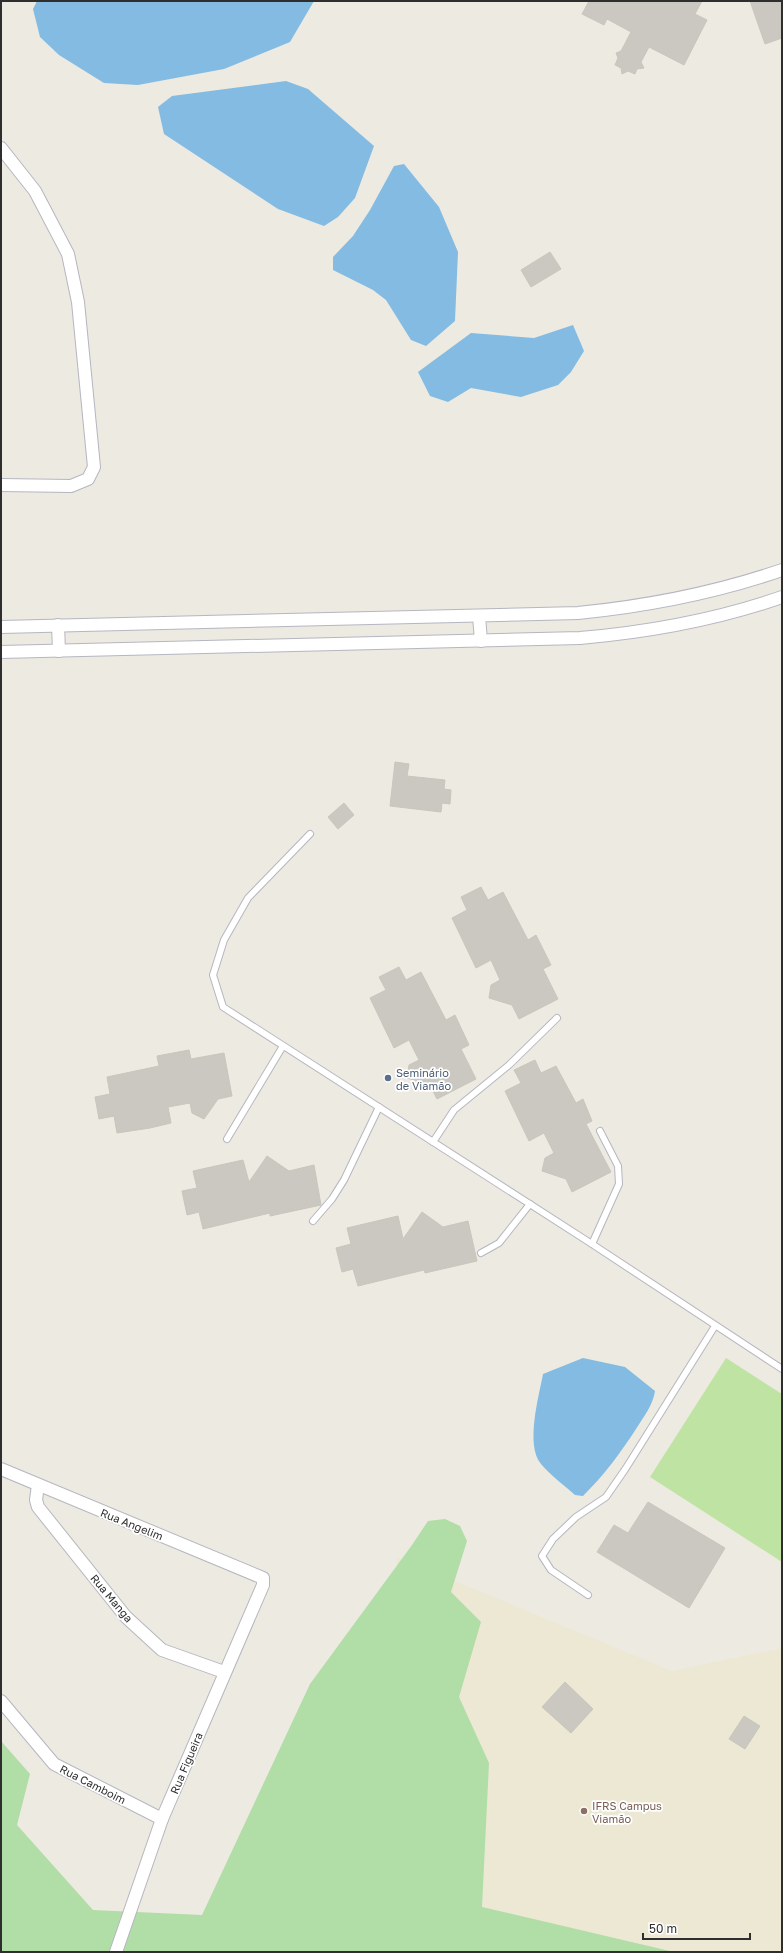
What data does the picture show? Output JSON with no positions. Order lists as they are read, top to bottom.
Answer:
{
  "streets": {
    "street": [
      "Rua Angelim",
      "Rua Manga",
      "Rua Figueira",
      "Rua Camboim"
    ]
  },
  "crossings": [
    ["Rua Angelim", "Rua Manga"],
    ["Rua Angelim", "Rua Figueira"],
    ["Rua Manga", "Rua Figueira"],
    ["Rua Figueira", "Rua Camboim"]
  ],
  "places": ["Seminário de Viamão", "IFRS Campus Viamão"],
  "scale_bar": "50 m"
}
